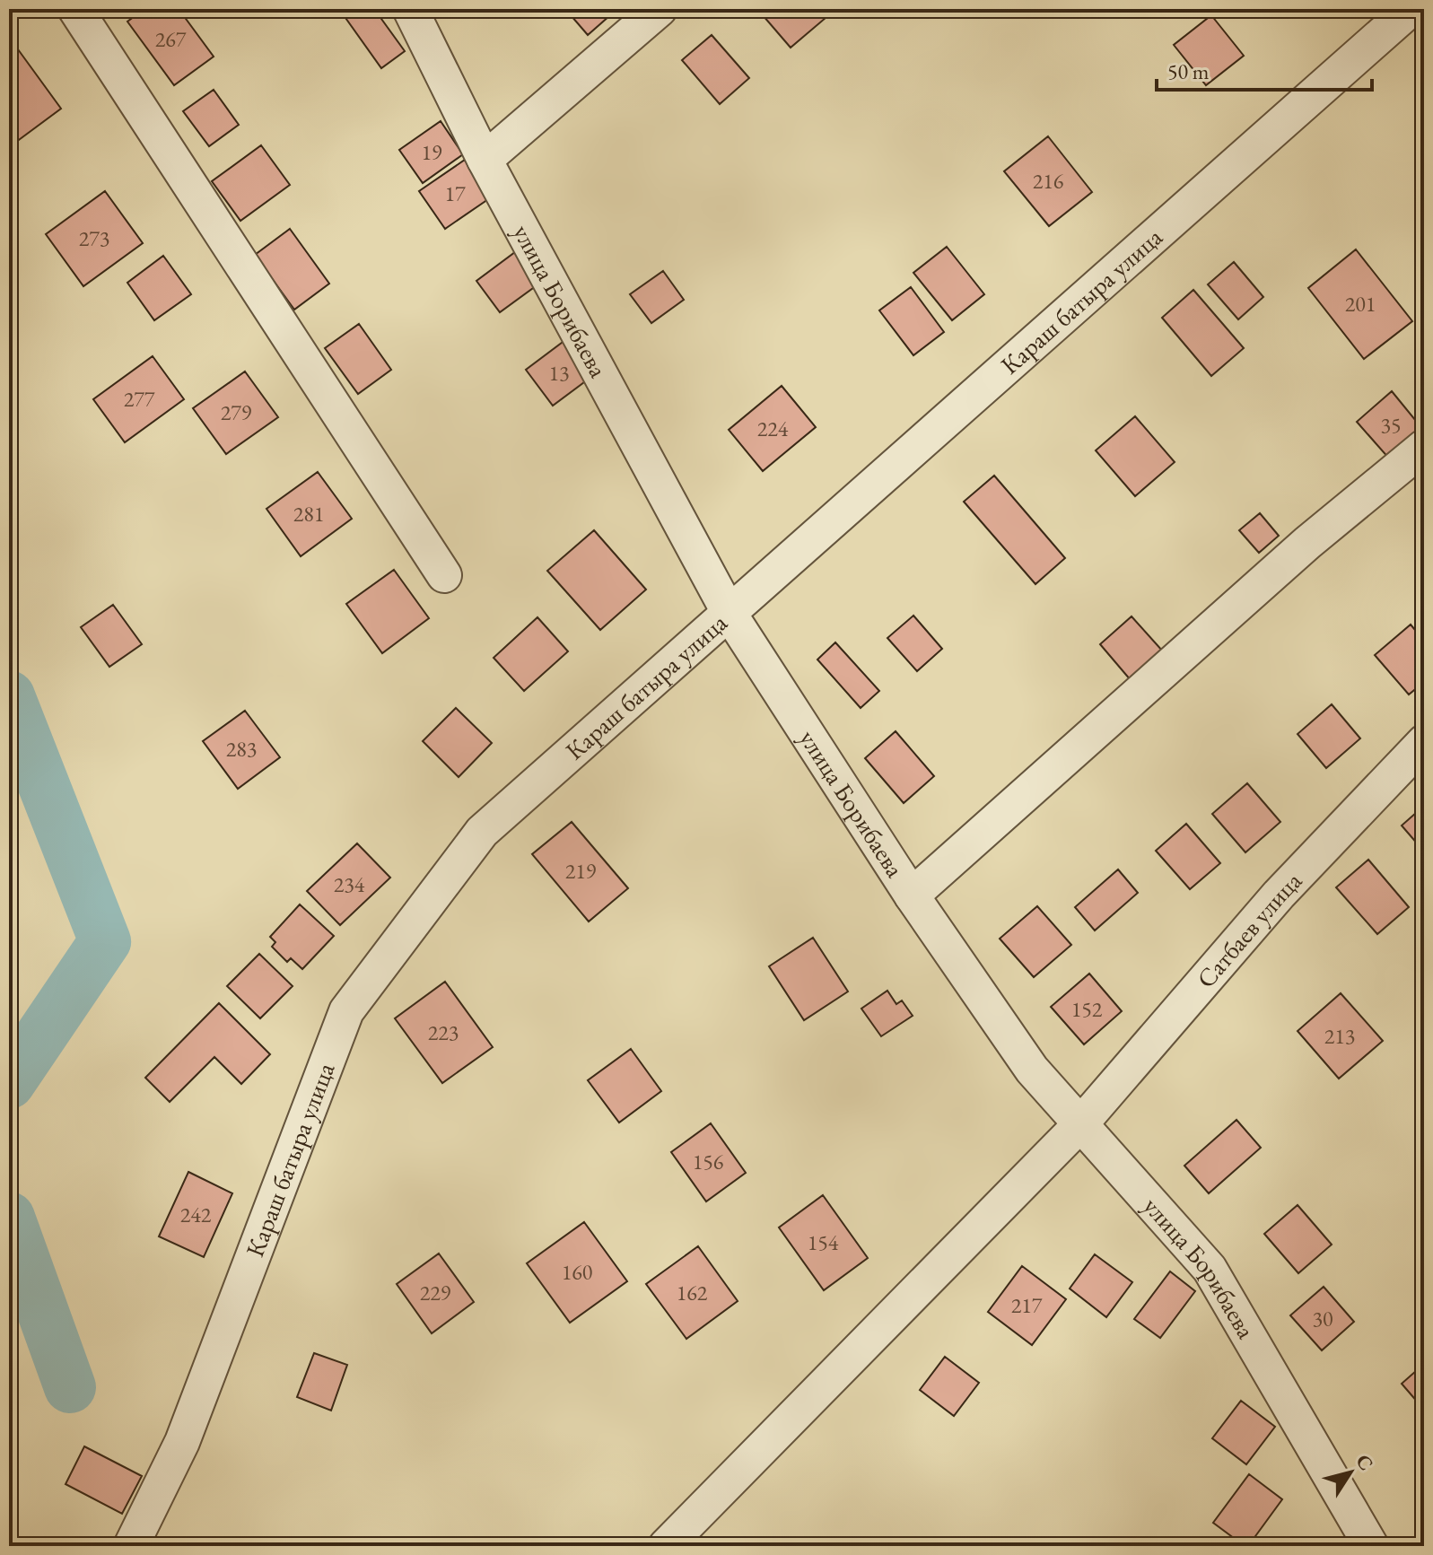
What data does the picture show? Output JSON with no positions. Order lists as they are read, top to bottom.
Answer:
{
  "streets": {
    "street": ["улица Борибаева", "Караш батыра улица", "Сатбаев улица"]
  },
  "crossings": [
    ["улица Борибаева", "Караш батыра улица"],
    ["улица Борибаева", "Сатбаев улица"]
  ],
  "house_numbers": [
    "267",
    "19",
    "216",
    "17",
    "273",
    "201",
    "13",
    "277",
    "279",
    "35",
    "224",
    "281",
    "283",
    "219",
    "234",
    "152",
    "223",
    "213",
    "156",
    "242",
    "154",
    "160",
    "229",
    "162",
    "217",
    "30"
  ],
  "scale_bar": "50 m",
  "north": "top right"
}
